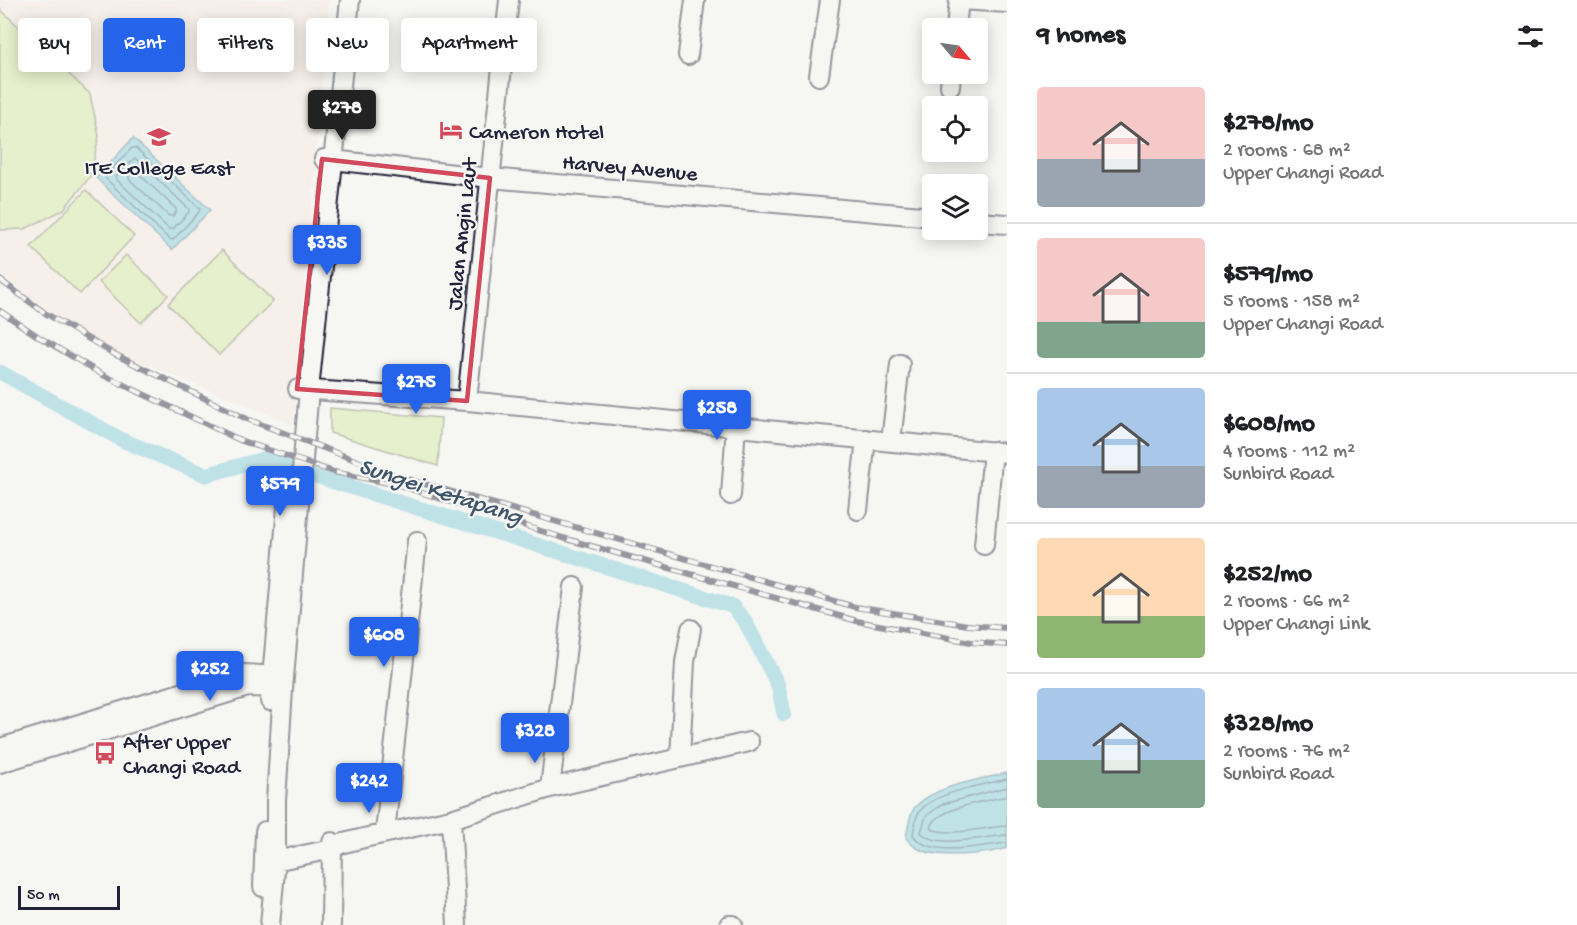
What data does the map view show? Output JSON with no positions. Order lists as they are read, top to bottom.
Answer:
{
  "streets": {
    "street": ["Harvey Avenue", "Jalan Angin Laut"]
  },
  "crossings": [
    ["Harvey Avenue", "Jalan Angin Laut"]
  ],
  "water": ["Sungei Ketapang"],
  "places": {
    "hotel": ["Cameron Hotel"],
    "school or university": ["ITE College East"],
    "bus stop": ["After Upper Changi Road"]
  },
  "scale_bar": "50 m",
  "north": "bottom right",
  "page": {
    "heading": "9 homes",
    "chip": [
      "Buy",
      "Rent",
      "Filters",
      "New",
      "Apartment"
    ],
    "list": [
      {
        "name": "$278/mo",
        "note": "2 rooms · 68 m² · Upper Changi Road"
      },
      {
        "name": "$579/mo",
        "note": "5 rooms · 158 m² · Upper Changi Road"
      },
      {
        "name": "$608/mo",
        "note": "4 rooms · 112 m² · Sunbird Road"
      },
      {
        "name": "$252/mo",
        "note": "2 rooms · 66 m² · Upper Changi Link"
      },
      {
        "name": "$328/mo",
        "note": "2 rooms · 76 m² · Sunbird Road"
      }
    ],
    "price": [
      "$278",
      "$335",
      "$275",
      "$258",
      "$579",
      "$608",
      "$252",
      "$328",
      "$242"
    ],
    "scale": "50 m"
  }
}
